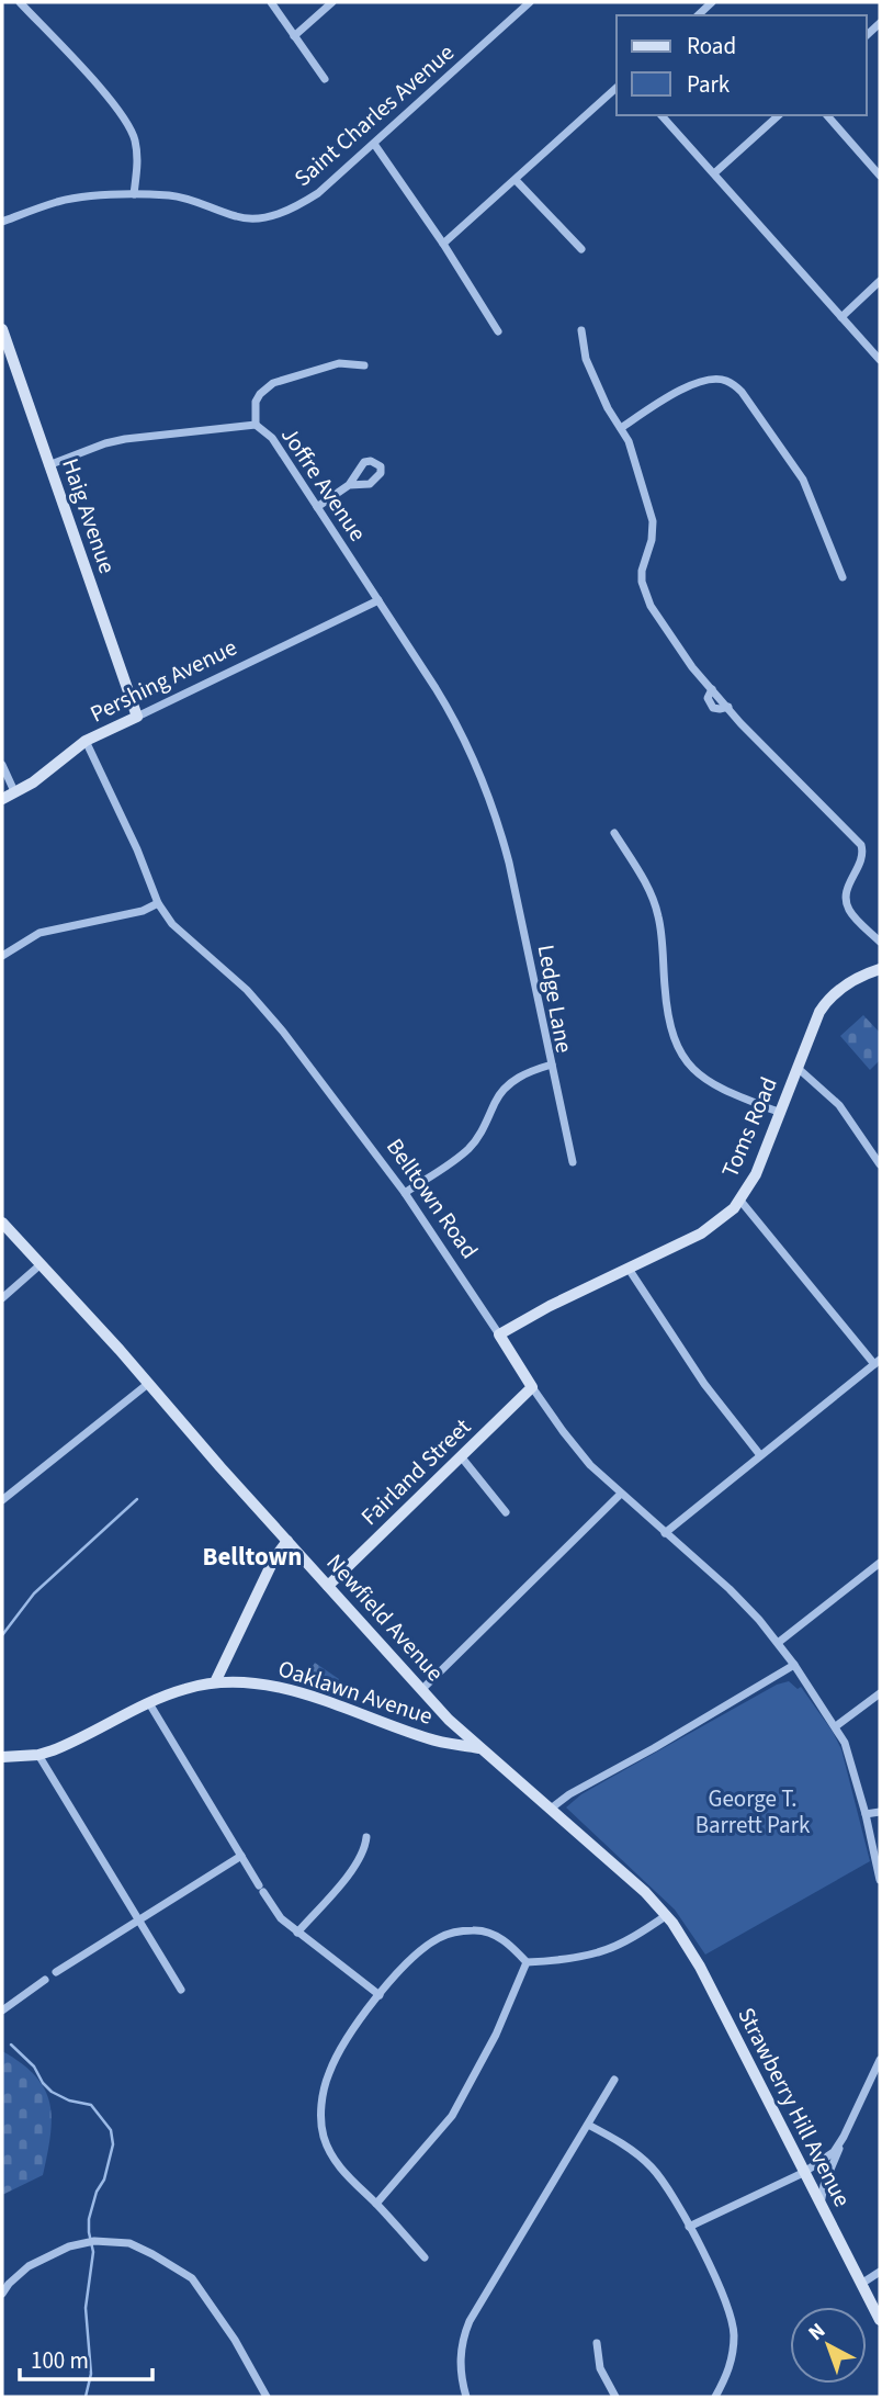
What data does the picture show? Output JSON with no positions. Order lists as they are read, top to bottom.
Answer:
{
  "streets": {
    "street": [
      "Saint Charles Avenue",
      "Joffre Avenue",
      "Haig Avenue",
      "Pershing Avenue",
      "Ledge Lane",
      "Toms Road",
      "Belltown Road",
      "Fairland Street",
      "Newfield Avenue",
      "Oaklawn Avenue",
      "Strawberry Hill Avenue"
    ]
  },
  "crossings": [
    ["Joffre Avenue", "Haig Avenue"],
    ["Joffre Avenue", "Pershing Avenue"],
    ["Joffre Avenue", "Ledge Lane"],
    ["Haig Avenue", "Pershing Avenue"],
    ["Pershing Avenue", "Belltown Road"],
    ["Ledge Lane", "Belltown Road"],
    ["Toms Road", "Belltown Road"],
    ["Belltown Road", "Fairland Street"],
    ["Fairland Street", "Newfield Avenue"],
    ["Newfield Avenue", "Oaklawn Avenue"],
    ["Newfield Avenue", "Strawberry Hill Avenue"]
  ],
  "districts": ["Belltown"],
  "parks": ["George T. Barrett Park"],
  "legend": ["Road", "Park"],
  "scale_bar": "100 m",
  "north": "top left"
}
